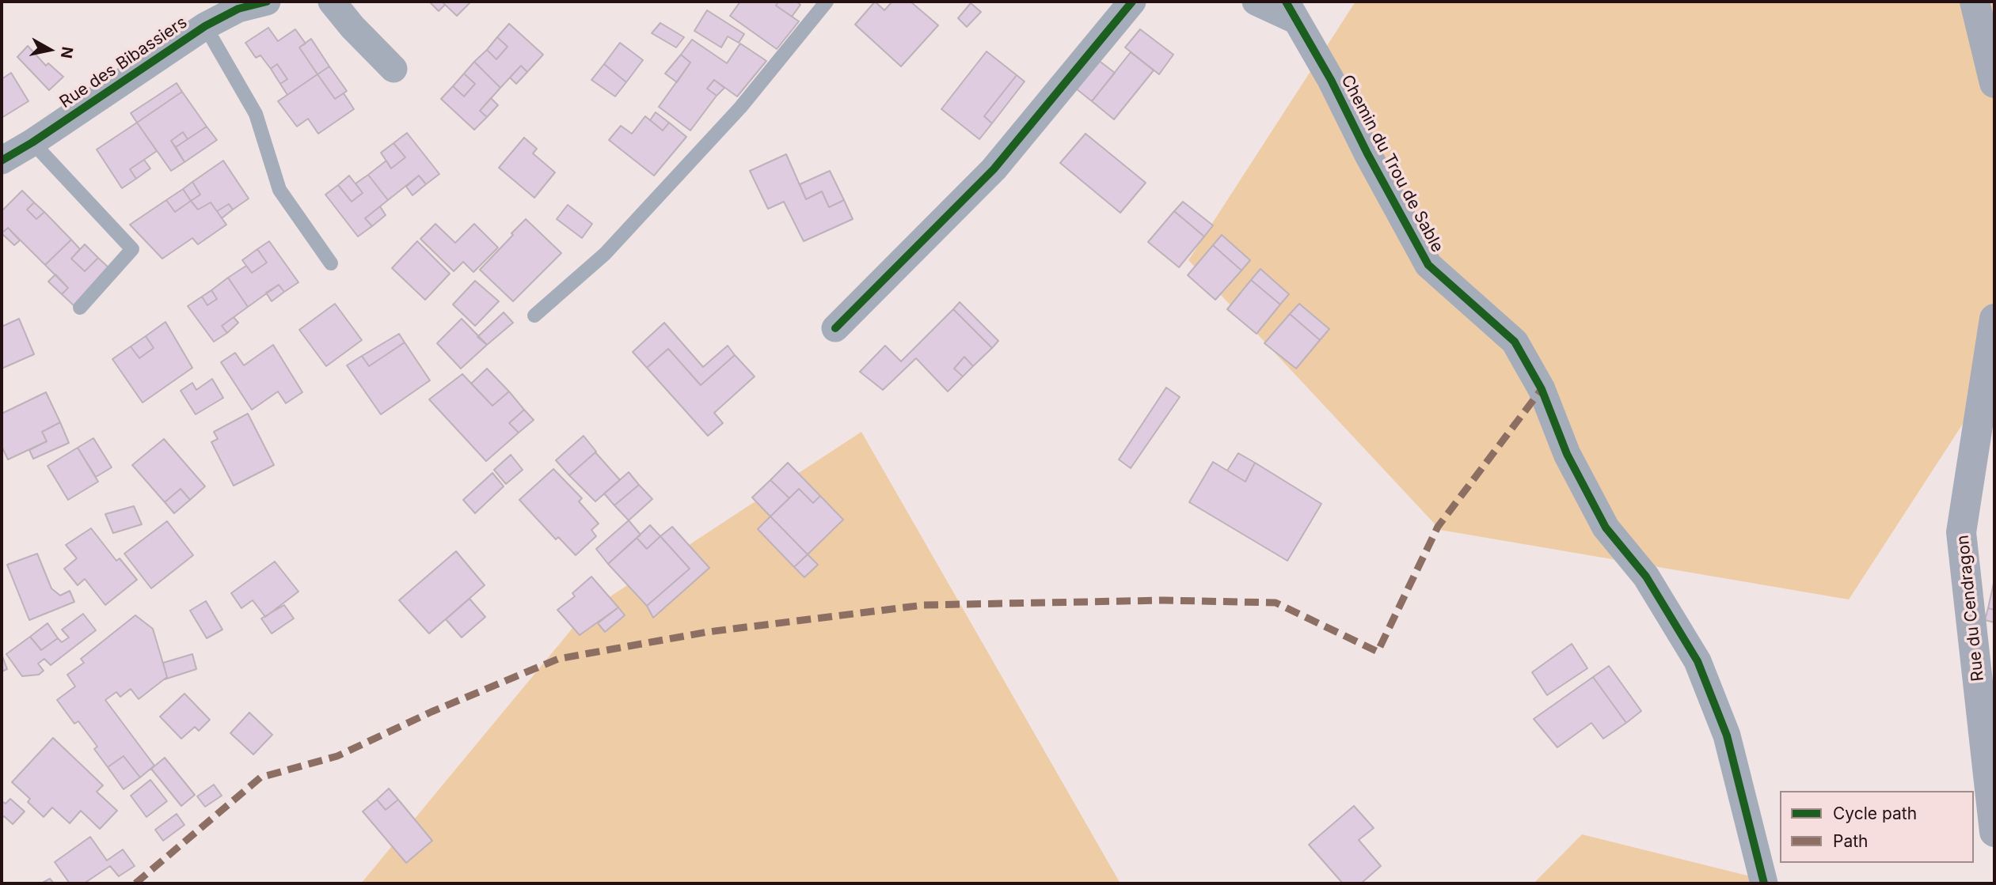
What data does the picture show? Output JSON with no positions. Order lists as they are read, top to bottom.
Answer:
{
  "streets": {
    "main road": ["Rue du Cendragon"],
    "street": ["Rue des Bibassiers", "Chemin du Trou de Sable"]
  },
  "legend": ["Cycle path", "Path"],
  "north": "right"
}
